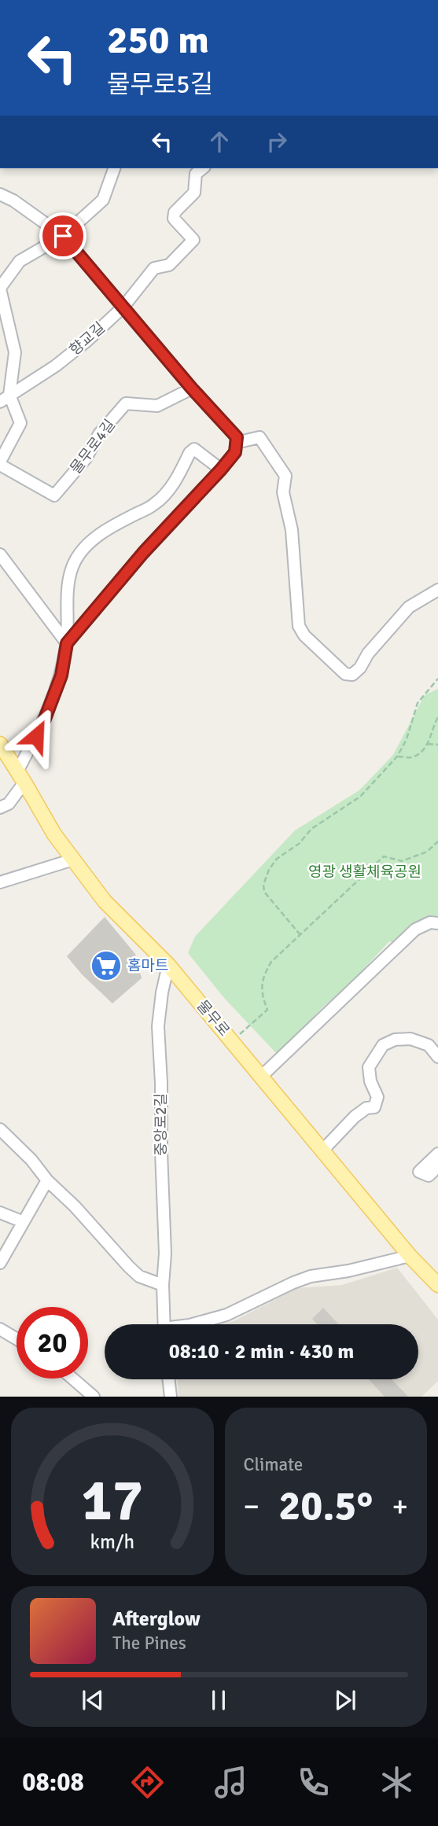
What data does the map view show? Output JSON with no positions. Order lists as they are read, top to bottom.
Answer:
{
  "streets": {
    "main road": ["물무로"],
    "street": ["향교길", "물무로4길", "중앙로2길"]
  },
  "crossings": [
    ["물무로", "중앙로2길"]
  ],
  "parks": ["영광 생활체육공원"],
  "places": {
    "supermarket": ["홈마트"]
  },
  "page": {
    "turn": ["250 m", "물무로5길"],
    "limit": "20",
    "trip": "08:10 · 2 min · 430 m",
    "tile": "Climate",
    "heat": ["−", "20.5°", "+"],
    "song": ["Afterglow", "The Pines"],
    "tabs": "08:08",
    "gauge": ["17", "km/h"]
  }
}
